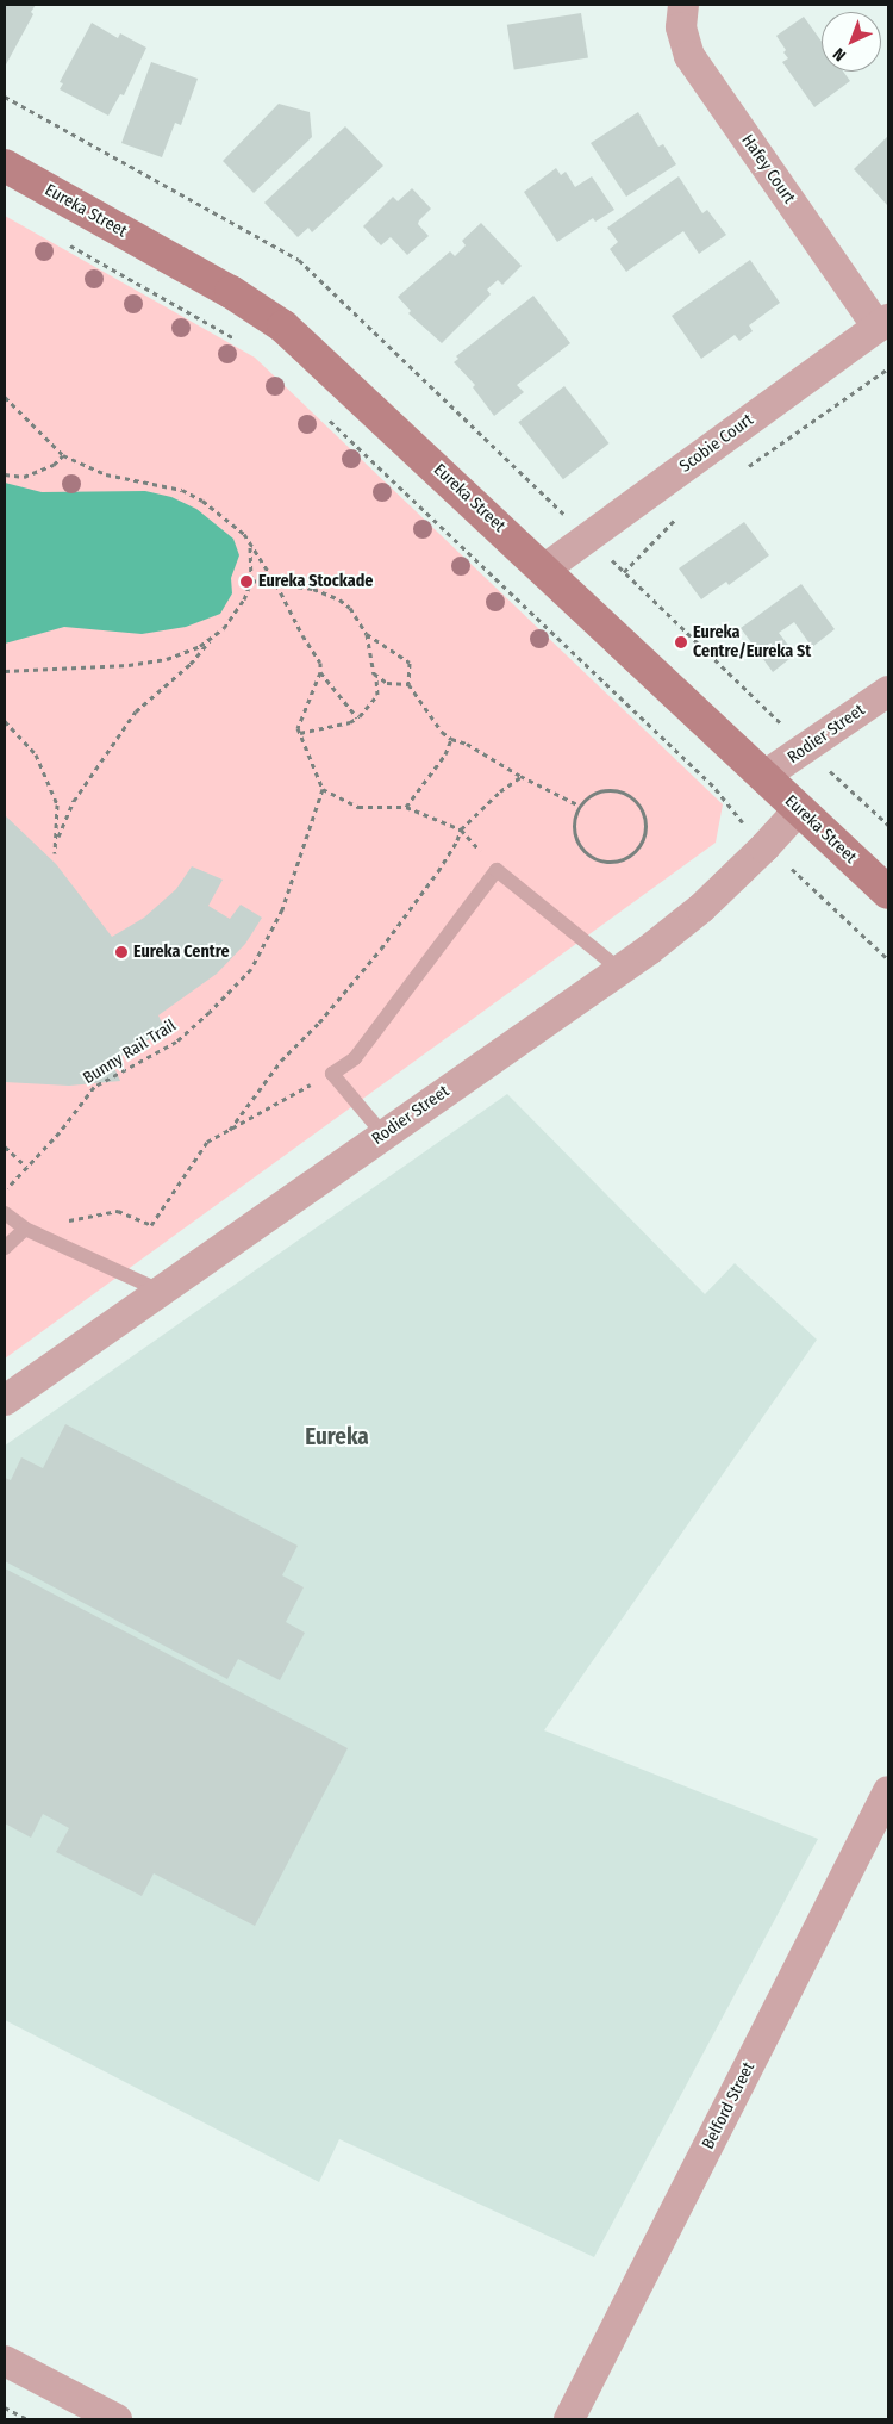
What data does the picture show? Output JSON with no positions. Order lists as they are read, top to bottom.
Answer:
{
  "streets": {
    "street": [
      "Hafey Court",
      "Eureka Street",
      "Scobie Court",
      "Rodier Street",
      "Belford Street"
    ],
    "path": ["Bunny Rail Trail"]
  },
  "crossings": [
    ["Hafey Court", "Scobie Court"],
    ["Eureka Street", "Scobie Court"],
    ["Eureka Street", "Rodier Street"]
  ],
  "districts": ["Eureka"],
  "places": ["Eureka Stockade", "Eureka Centre/Eureka St", "Eureka Centre"],
  "north": "bottom left"
}
